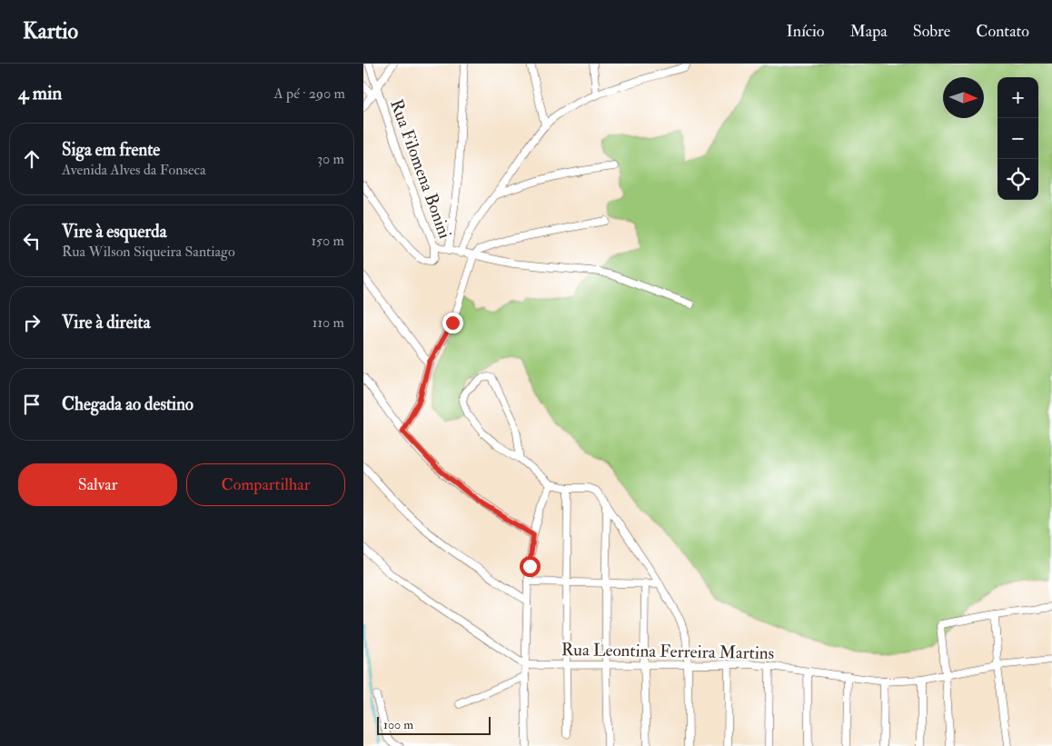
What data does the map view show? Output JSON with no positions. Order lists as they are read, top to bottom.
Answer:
{
  "streets": {
    "street": ["Rua Filomena Bonini", "Rua Leontina Ferreira Martins"]
  },
  "scale_bar": "100 m",
  "north": "right",
  "page": {
    "header": "Kartio",
    "nav": [
      "Início",
      "Mapa",
      "Sobre",
      "Contato"
    ],
    "heading": ["4 min", "A pé · 290 m"],
    "map_buttons": ["+", "−"],
    "list": [
      ["Siga em frente", "Avenida Alves da Fonseca", "30 m"],
      ["Vire à esquerda", "Rua Wilson Siqueira Santiago", "150 m"],
      ["Vire à direita", "110 m"],
      "Chegada ao destino"
    ],
    "buttons": ["Salvar", "Compartilhar"],
    "scale": "100 m"
  }
}
